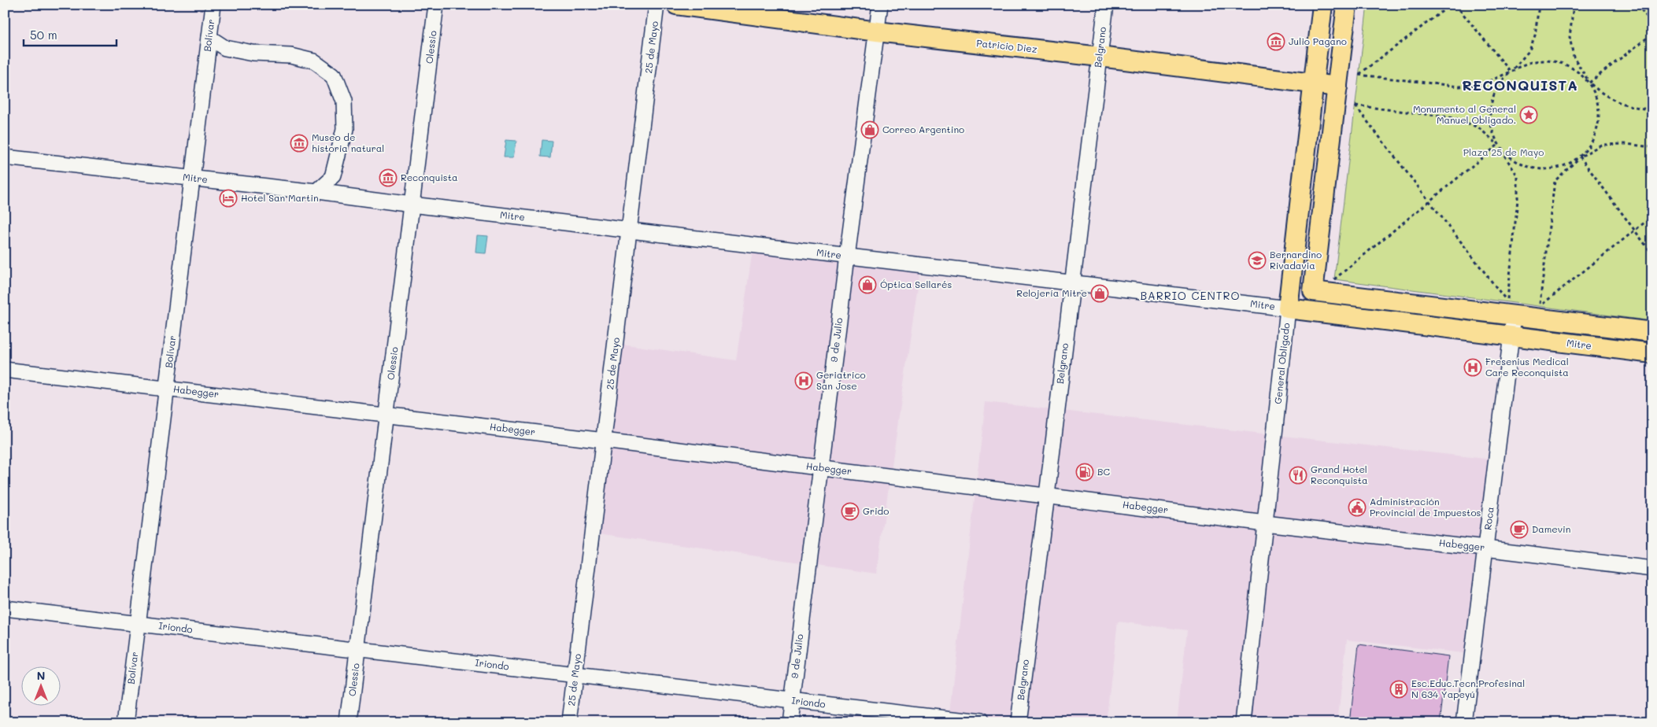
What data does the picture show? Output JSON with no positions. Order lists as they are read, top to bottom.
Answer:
{
  "streets": {
    "main road": ["Patricio Diez", "Mitre", "General Obligado"],
    "street": [
      "Bolívar",
      "Olessio",
      "25 de Mayo",
      "Belgrano",
      "9 de Julio",
      "Habegger",
      "Roca",
      "Iriondo"
    ]
  },
  "crossings": [
    ["Bolívar", "Mitre"],
    ["Bolívar", "Habegger"],
    ["Bolívar", "Iriondo"],
    ["Patricio Diez", "Belgrano"],
    ["Patricio Diez", "9 de Julio"],
    ["Patricio Diez", "General Obligado"],
    ["Olessio", "Mitre"],
    ["Olessio", "Habegger"],
    ["Olessio", "Iriondo"],
    ["25 de Mayo", "Mitre"],
    ["25 de Mayo", "Habegger"],
    ["25 de Mayo", "Iriondo"],
    ["Belgrano", "Mitre"],
    ["Belgrano", "Habegger"],
    ["Mitre", "9 de Julio"],
    ["Mitre", "General Obligado"],
    ["Mitre", "Roca"],
    ["9 de Julio", "Habegger"],
    ["9 de Julio", "Iriondo"],
    ["General Obligado", "Habegger"],
    ["Habegger", "Roca"]
  ],
  "districts": ["RECONQUISTA", "BARRIO CENTRO"],
  "parks": ["Plaza 25 de Mayo"],
  "places": {
    "museum": ["Julio Pagano", "Museo de historia natural", "Reconquista"],
    "place": ["Monumento al General Manuel Obligado."],
    "shop": ["Correo Argentino", "Óptica Sellarés", "Relojería Mitre"],
    "hotel": ["Hotel San Martin"],
    "school or university": ["Bernardino Rivadavia"],
    "hospital": ["Fresenius Medical Care Reconquista", "Geriatrico San Jose"],
    "fuel station": ["BC"],
    "restaurant": ["Grand Hotel Reconquista"],
    "public building": ["Administración Provincial de Impuestos"],
    "cafe": ["Grido", "Damevin"],
    "building": ["Esc.Educ.Tecn.Profesinal N 634 Yapeyú"]
  },
  "scale_bar": "50 m",
  "north": "top"
}
